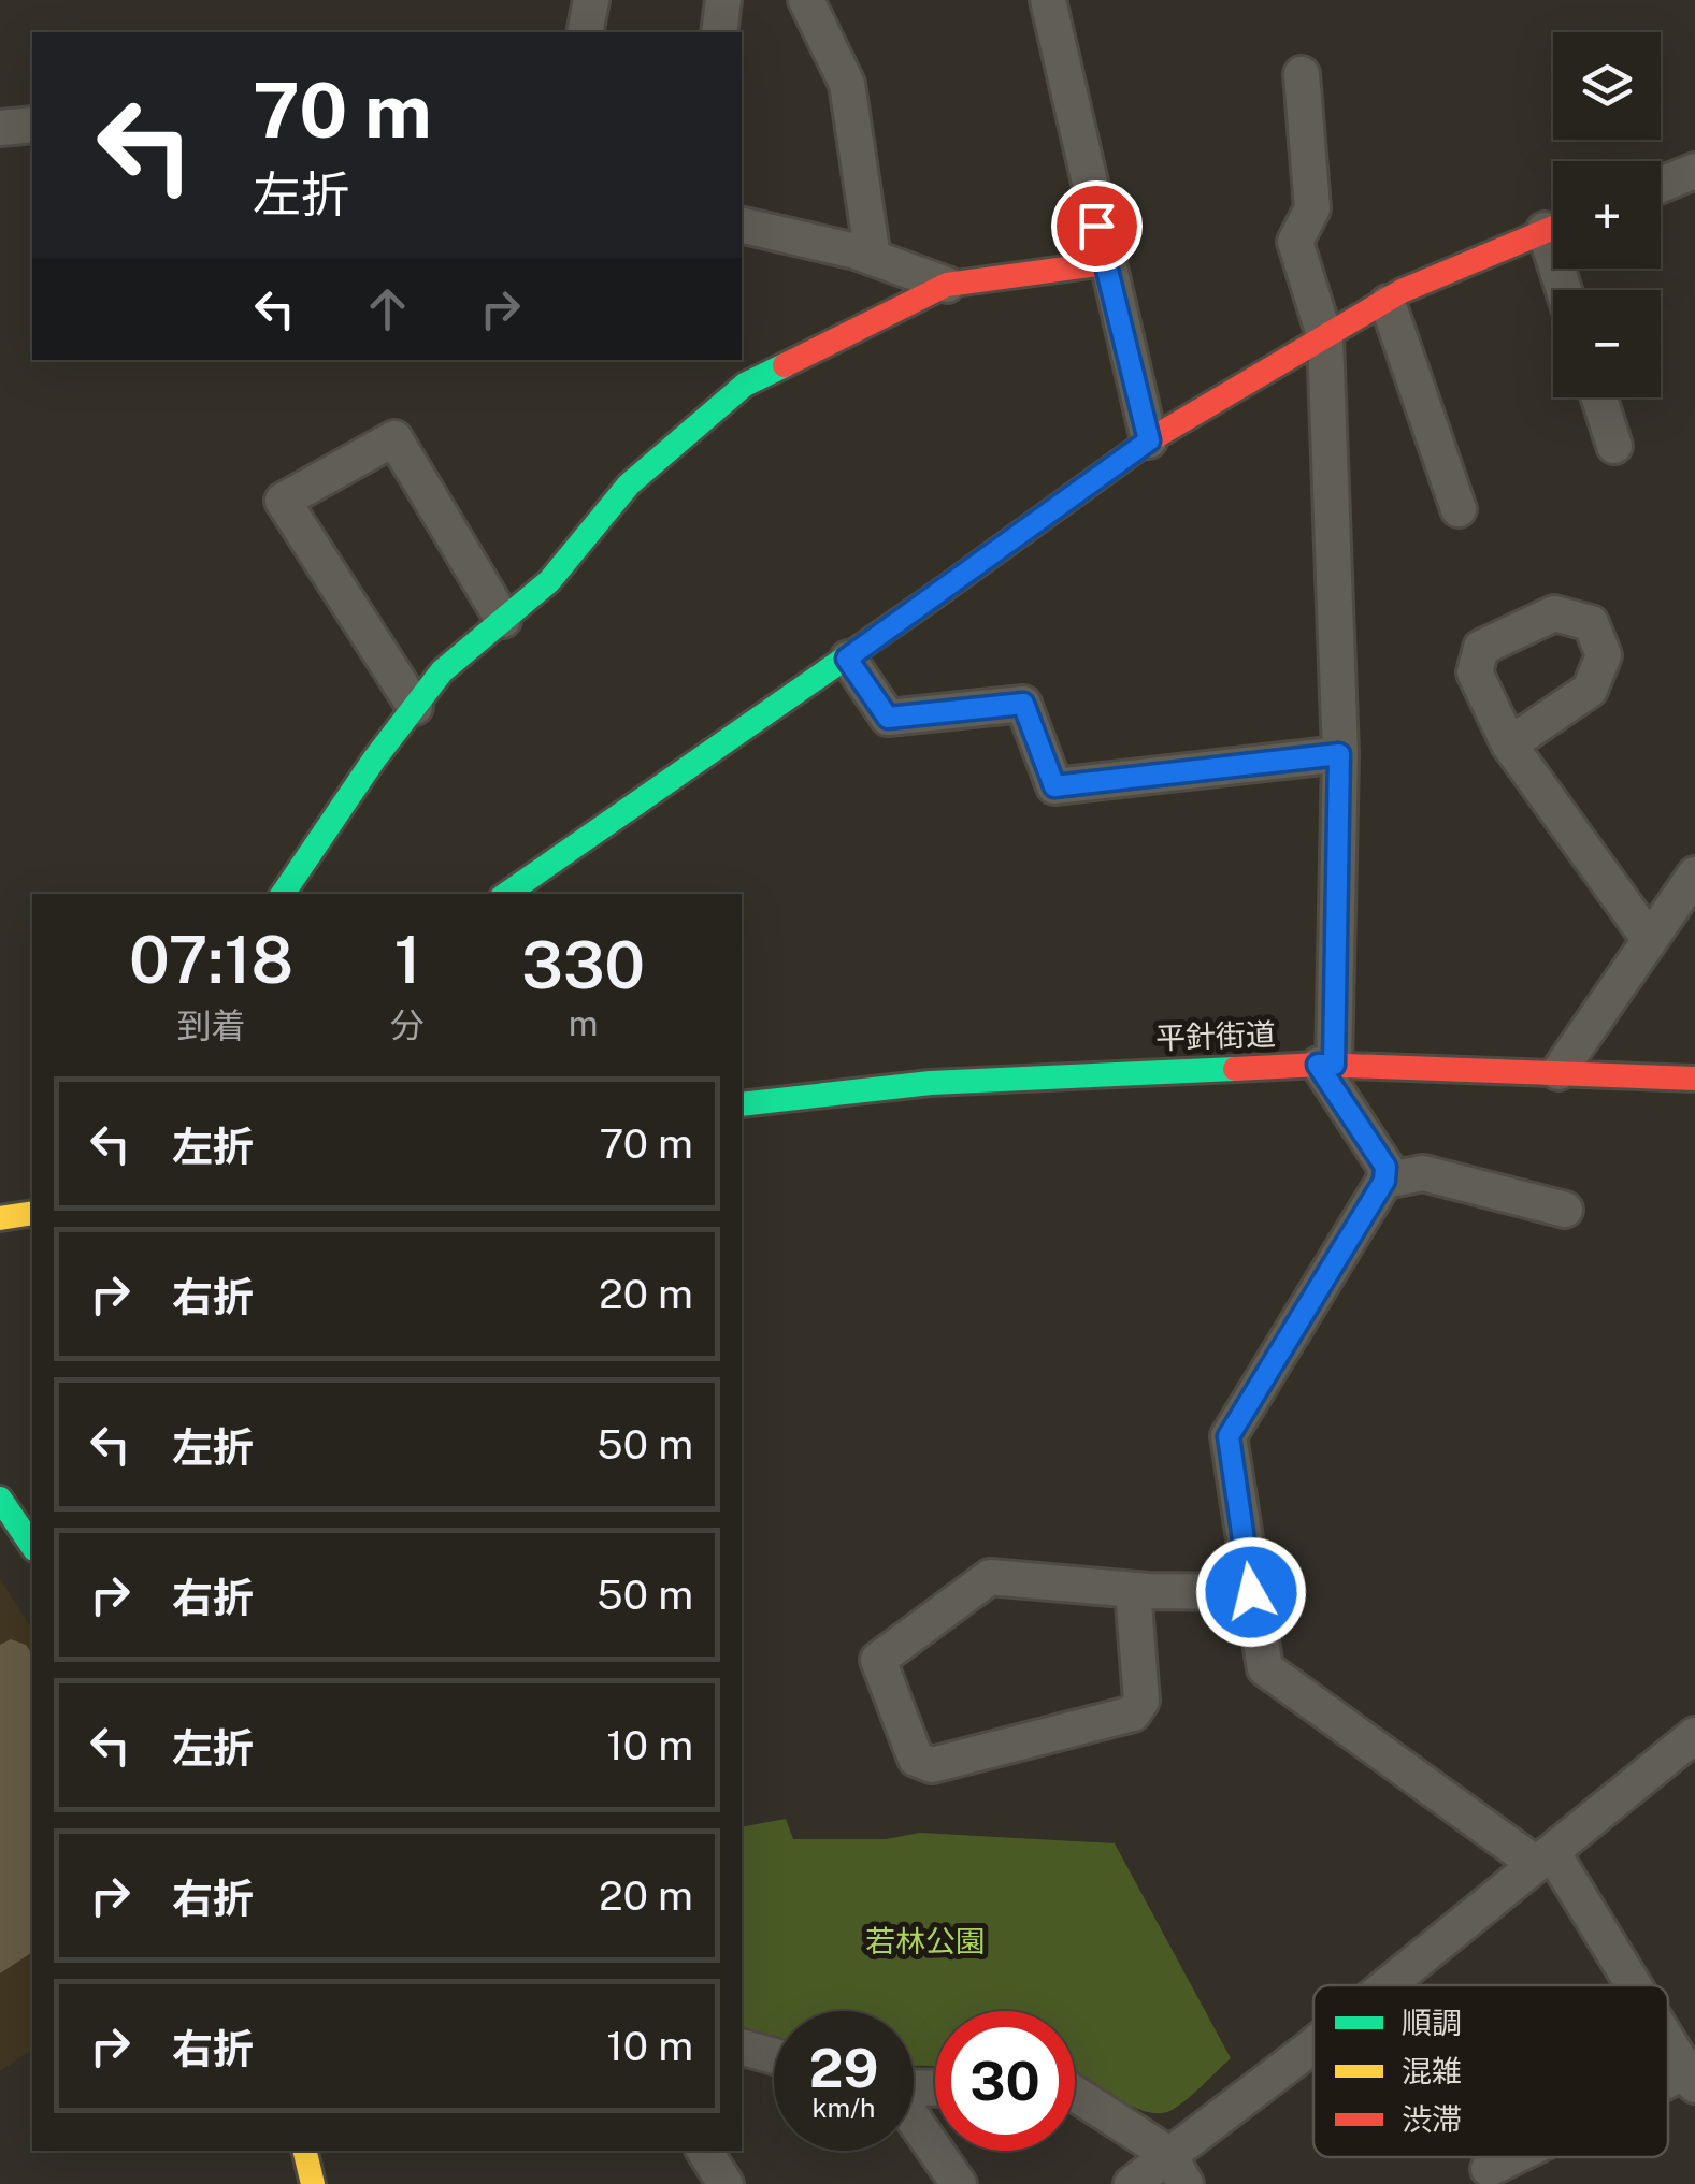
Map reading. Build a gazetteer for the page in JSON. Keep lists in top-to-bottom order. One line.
{"streets":{"street":["平針街道"]},"parks":["若林公園"],"legend":["順調","混雑","渋滞"],"page":{"map_buttons":["+","−"],"turn":["70 m","左折"],"eta":["07:18","到着","1","分","330","m"],"list":[{"name":"左折","value":"70 m"},{"name":"右折","value":"20 m"},{"name":"左折","value":"50 m"},{"name":"右折","value":"50 m"},{"name":"左折","value":"10 m"},{"name":"右折","value":"20 m"},{"name":"右折","value":"10 m"}],"speed":"29 km/h","limit":"30"}}
